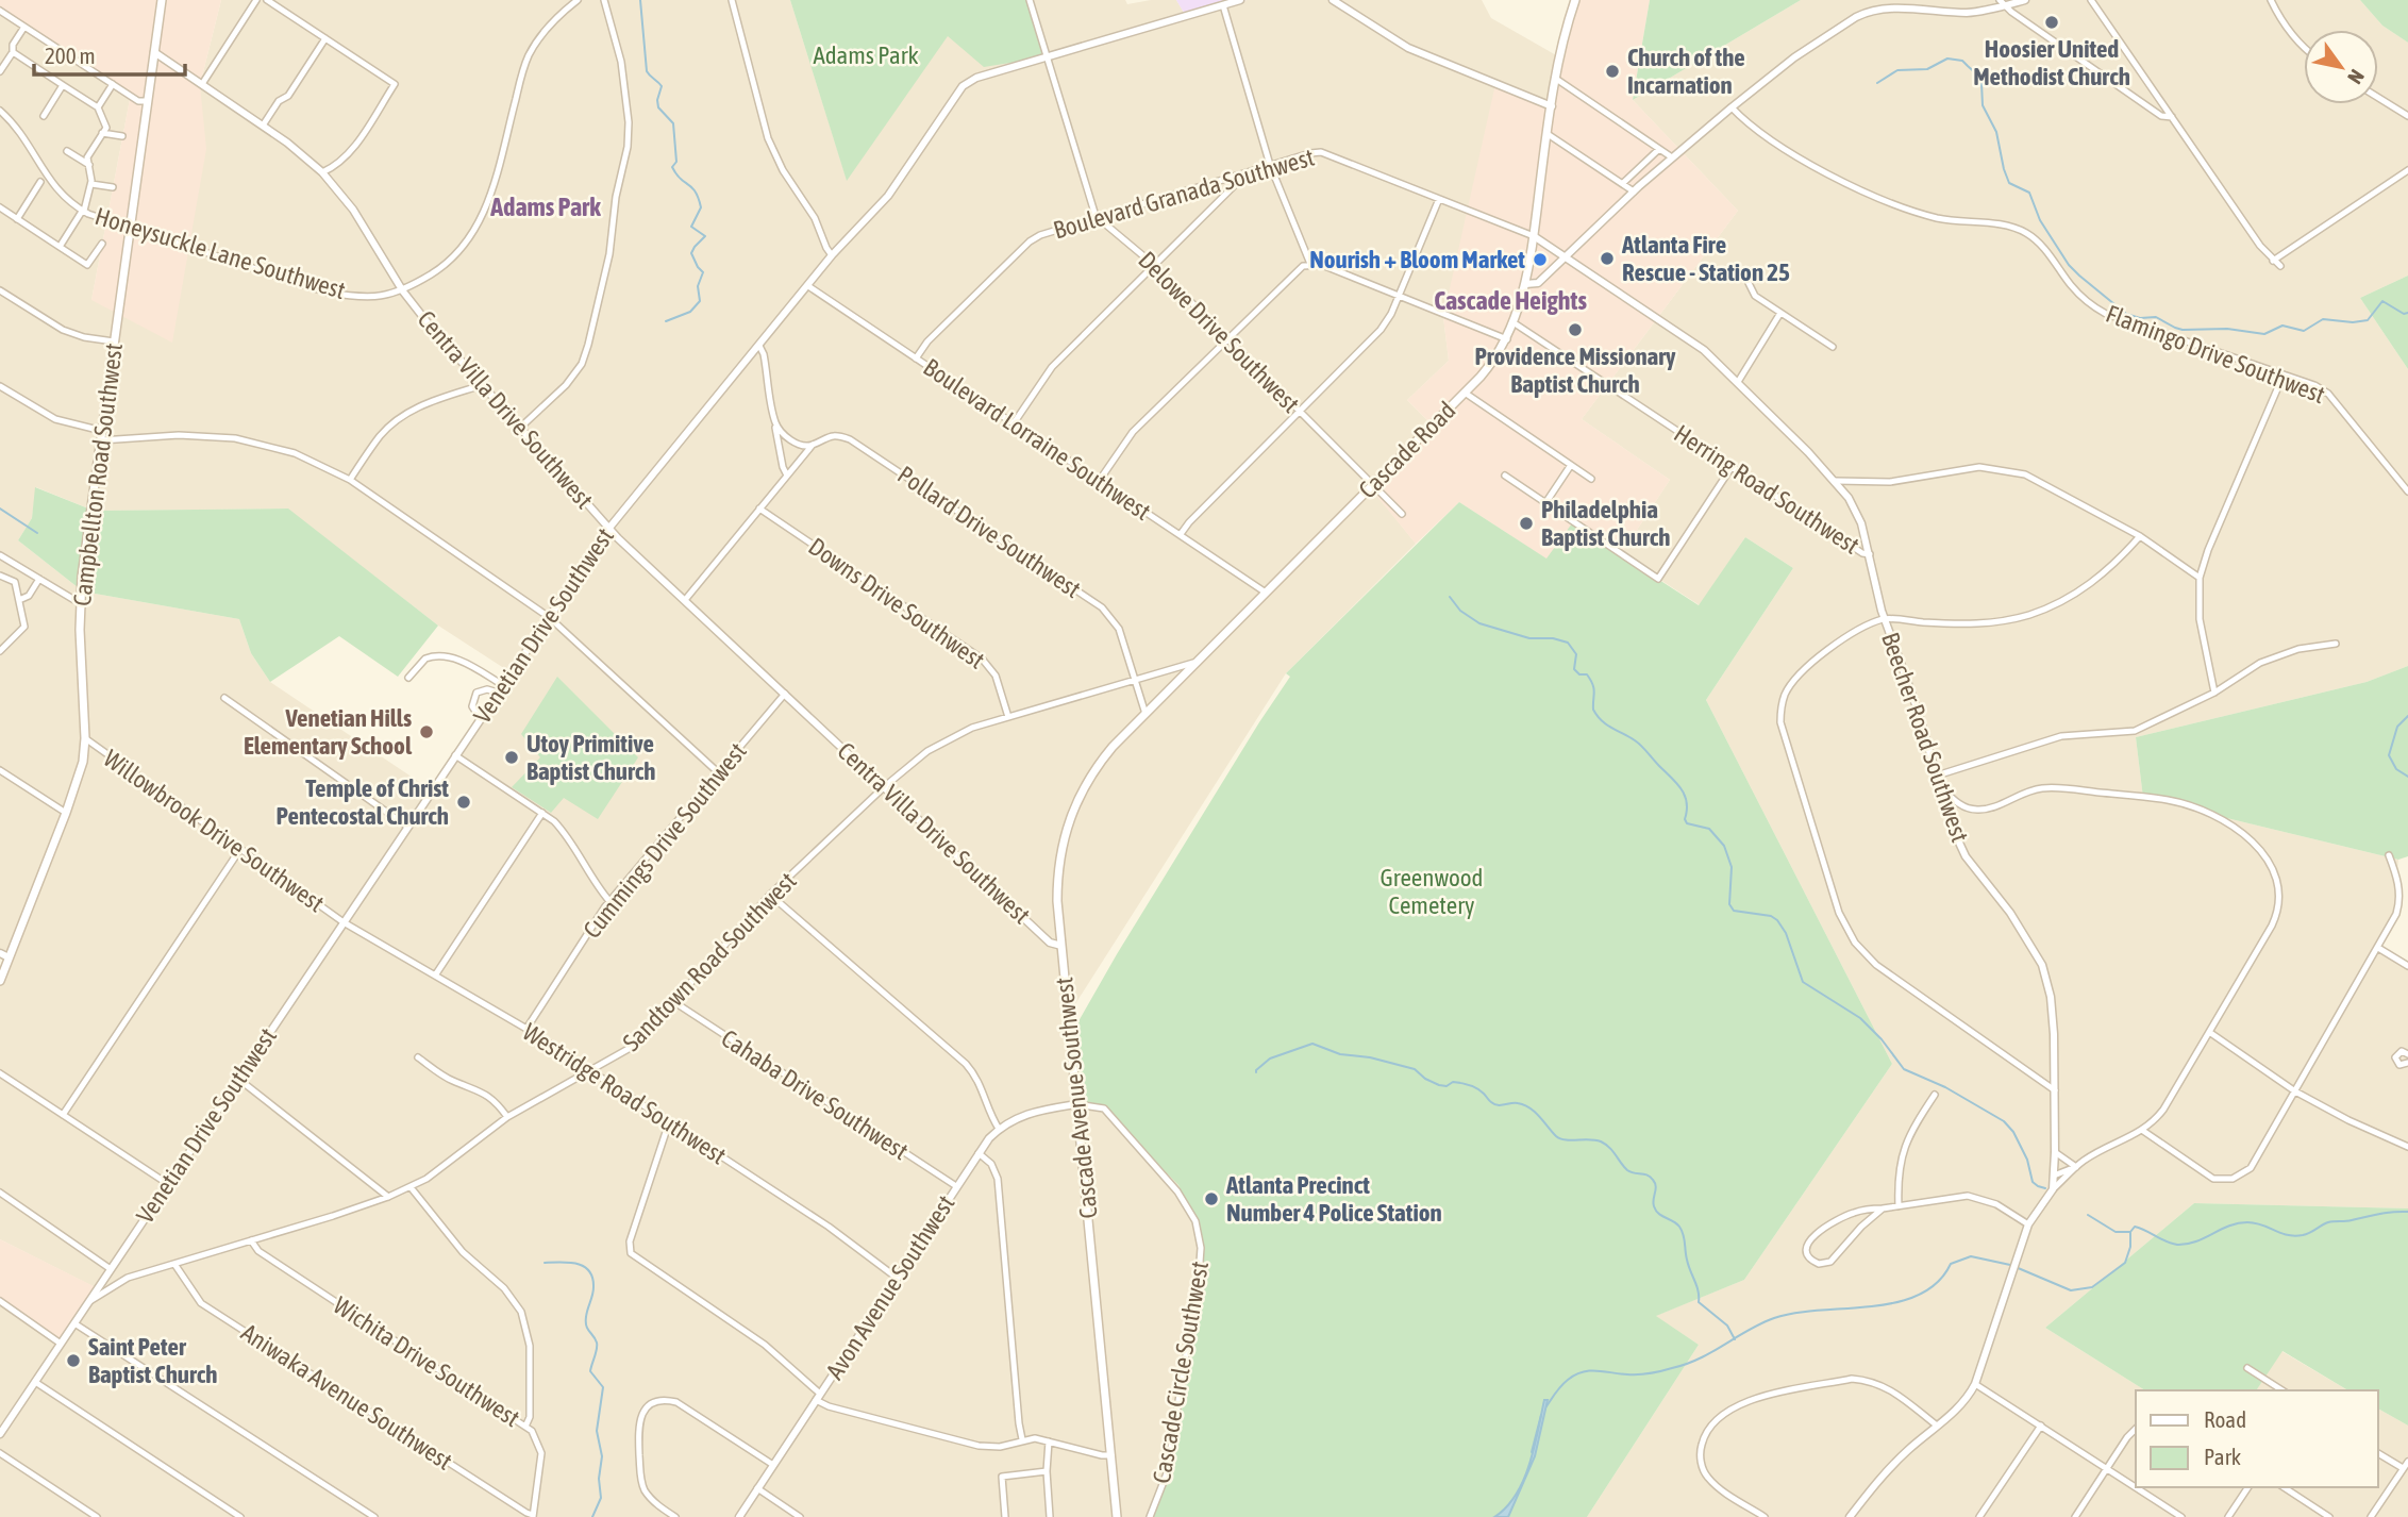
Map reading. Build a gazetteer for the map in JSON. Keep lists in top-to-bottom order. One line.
{"streets":{"main road":["Cascade Road","Campbellton Road Southwest","Cascade Avenue Southwest"],"street":["Boulevard Granada Southwest","Honeysuckle Lane Southwest","Delowe Drive Southwest","Flamingo Drive Southwest","Centra Villa Drive Southwest","Boulevard Lorraine Southwest","Herring Road Southwest","Pollard Drive Southwest","Downs Drive Southwest","Venetian Drive Southwest","Beecher Road Southwest","Willowbrook Drive Southwest","Cummings Drive Southwest","Sandtown Road Southwest","Westridge Road Southwest","Cahaba Drive Southwest","Avon Avenue Southwest","Wichita Drive Southwest","Cascade Circle Southwest","Aniwaka Avenue Southwest"]},"crossings":[["Boulevard Granada Southwest","Delowe Drive Southwest"],["Boulevard Granada Southwest","Boulevard Lorraine Southwest"],["Boulevard Granada Southwest","Cascade Road"],["Boulevard Granada Southwest","Beecher Road Southwest"],["Honeysuckle Lane Southwest","Centra Villa Drive Southwest"],["Honeysuckle Lane Southwest","Campbellton Road Southwest"],["Delowe Drive Southwest","Cascade Road"],["Centra Villa Drive Southwest","Campbellton Road Southwest"],["Centra Villa Drive Southwest","Venetian Drive Southwest"],["Centra Villa Drive Southwest","Cummings Drive Southwest"],["Centra Villa Drive Southwest","Sandtown Road Southwest"],["Centra Villa Drive Southwest","Cascade Avenue Southwest"],["Boulevard Lorraine Southwest","Cascade Road"],["Boulevard Lorraine Southwest","Venetian Drive Southwest"],["Cascade Road","Herring Road Southwest"],["Cascade Road","Pollard Drive Southwest"],["Cascade Road","Beecher Road Southwest"],["Cascade Road","Sandtown Road Southwest"],["Cascade Road","Cascade Avenue Southwest"],["Campbellton Road Southwest","Willowbrook Drive Southwest"],["Herring Road Southwest","Beecher Road Southwest"],["Pollard Drive Southwest","Sandtown Road Southwest"],["Pollard Drive Southwest","Cascade Avenue Southwest"],["Downs Drive Southwest","Sandtown Road Southwest"],["Venetian Drive Southwest","Willowbrook Drive Southwest"],["Venetian Drive Southwest","Sandtown Road Southwest"],["Venetian Drive Southwest","Westridge Road Southwest"],["Willowbrook Drive Southwest","Westridge Road Southwest"],["Cummings Drive Southwest","Westridge Road Southwest"],["Sandtown Road Southwest","Westridge Road Southwest"],["Sandtown Road Southwest","Cahaba Drive Southwest"],["Sandtown Road Southwest","Wichita Drive Southwest"],["Sandtown Road Southwest","Aniwaka Avenue Southwest"],["Westridge Road Southwest","Avon Avenue Southwest"],["Cahaba Drive Southwest","Avon Avenue Southwest"],["Cascade Avenue Southwest","Avon Avenue Southwest"],["Cascade Avenue Southwest","Cascade Circle Southwest"],["Avon Avenue Southwest","Cascade Circle Southwest"],["Wichita Drive Southwest","Aniwaka Avenue Southwest"]],"districts":["Adams Park","Cascade Heights"],"parks":["Adams Park","Greenwood Cemetery"],"places":["Hoosier United Methodist Church","Church of the Incarnation","Atlanta Fire Rescue - Station 25","Nourish + Bloom Market","Providence Missionary Baptist Church","Philadelphia Baptist Church","Venetian Hills Elementary School","Utoy Primitive Baptist Church","Temple of Christ Pentecostal Church","Atlanta Precinct Number 4 Police Station","Saint Peter Baptist Church"],"legend":["Road","Park"],"scale_bar":"200 m","north":"bottom right"}
